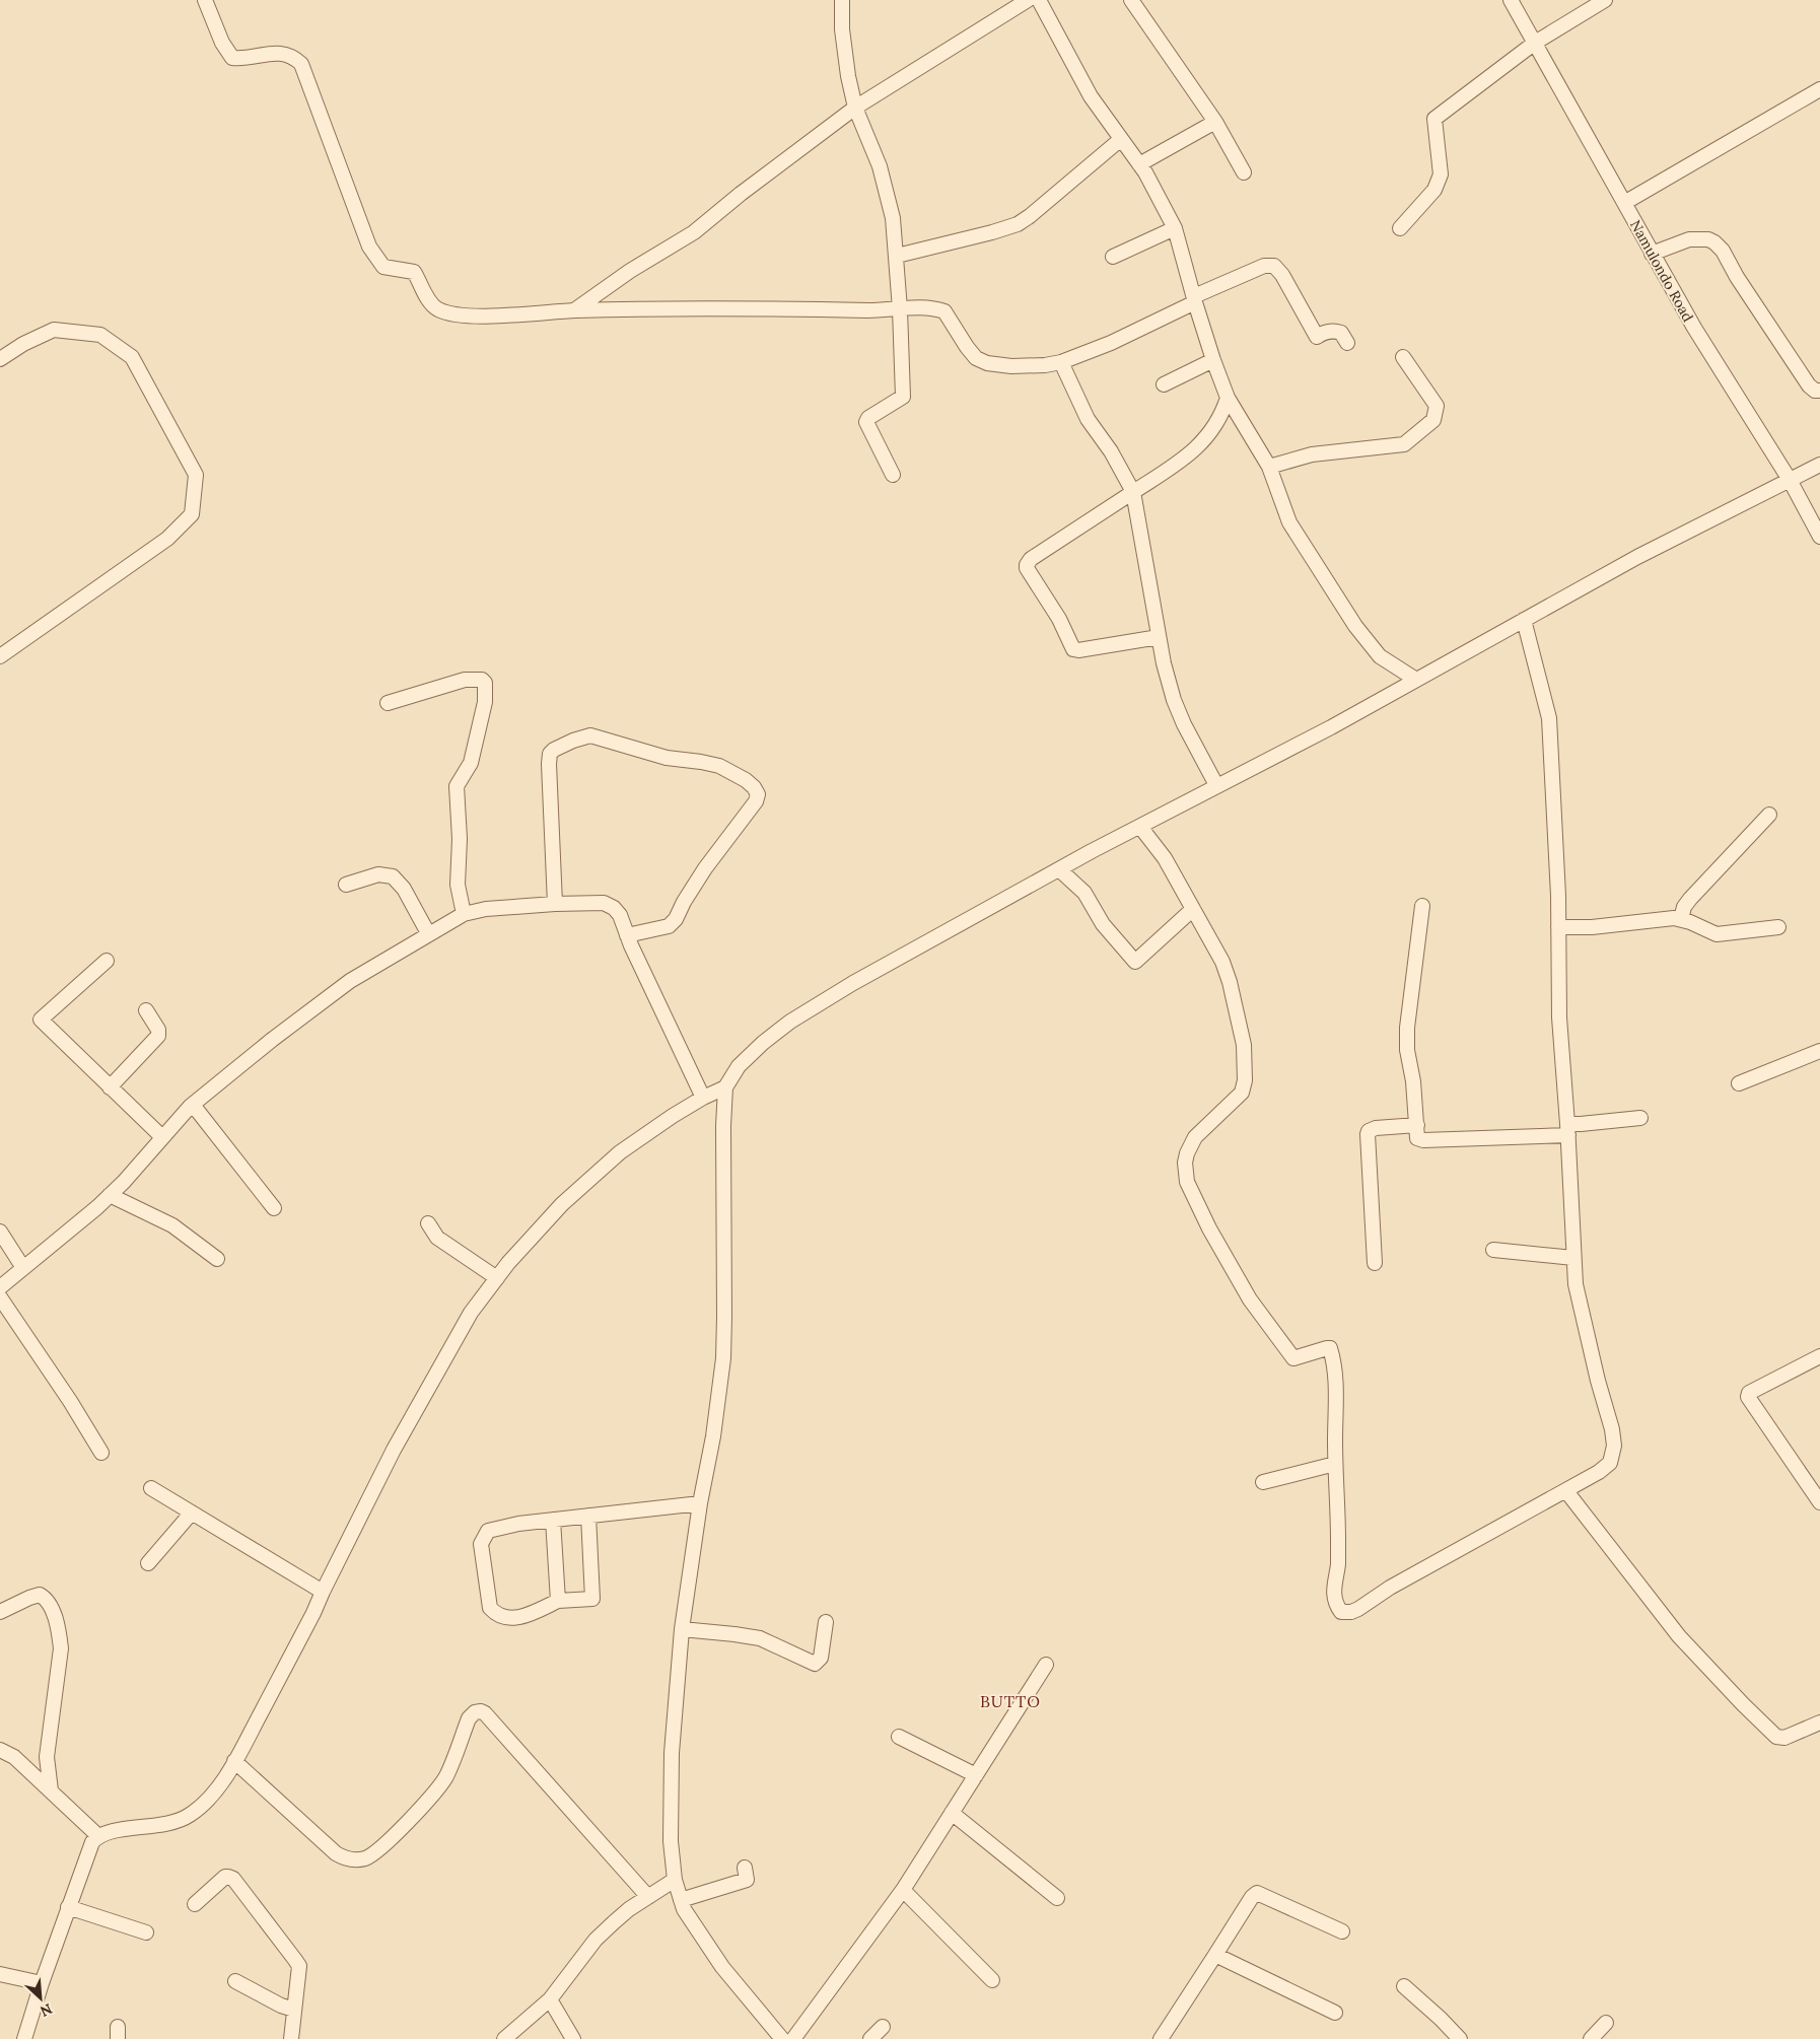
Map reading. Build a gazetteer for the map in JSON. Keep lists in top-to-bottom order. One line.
{"streets":{"street":["Namulondo Road"]},"districts":["BUTTO"],"north":"bottom right"}
